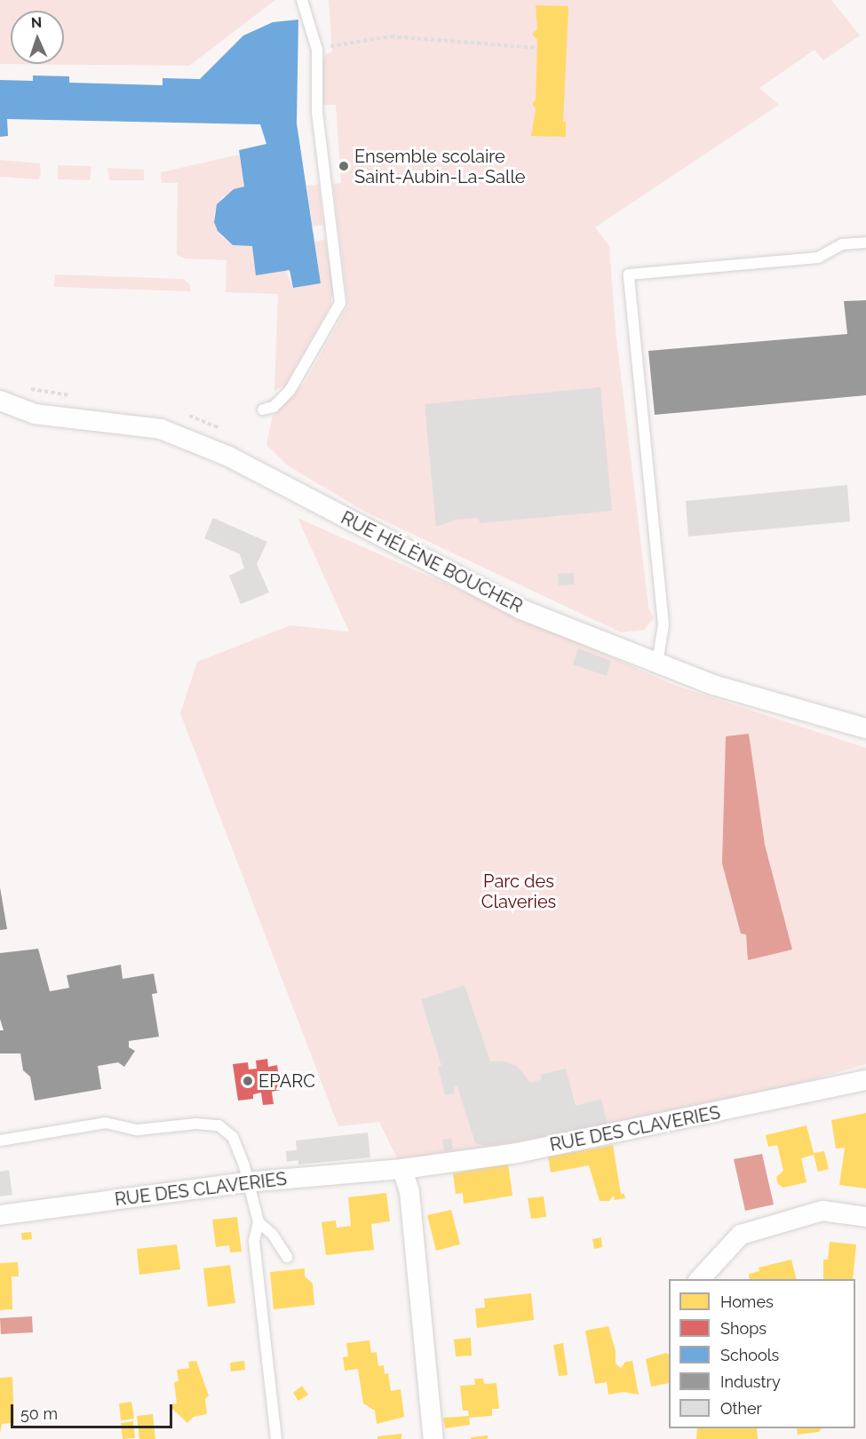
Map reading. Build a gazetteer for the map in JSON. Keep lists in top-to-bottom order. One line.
{"streets":{"street":["RUE HÉLÈNE BOUCHER","RUE DES CLAVERIES"]},"parks":["Parc des Claveries"],"places":["Ensemble scolaire Saint-Aubin-La-Salle","EPARC"],"legend":["Homes","Shops","Schools","Industry","Other"],"scale_bar":"50 m","north":"top"}
